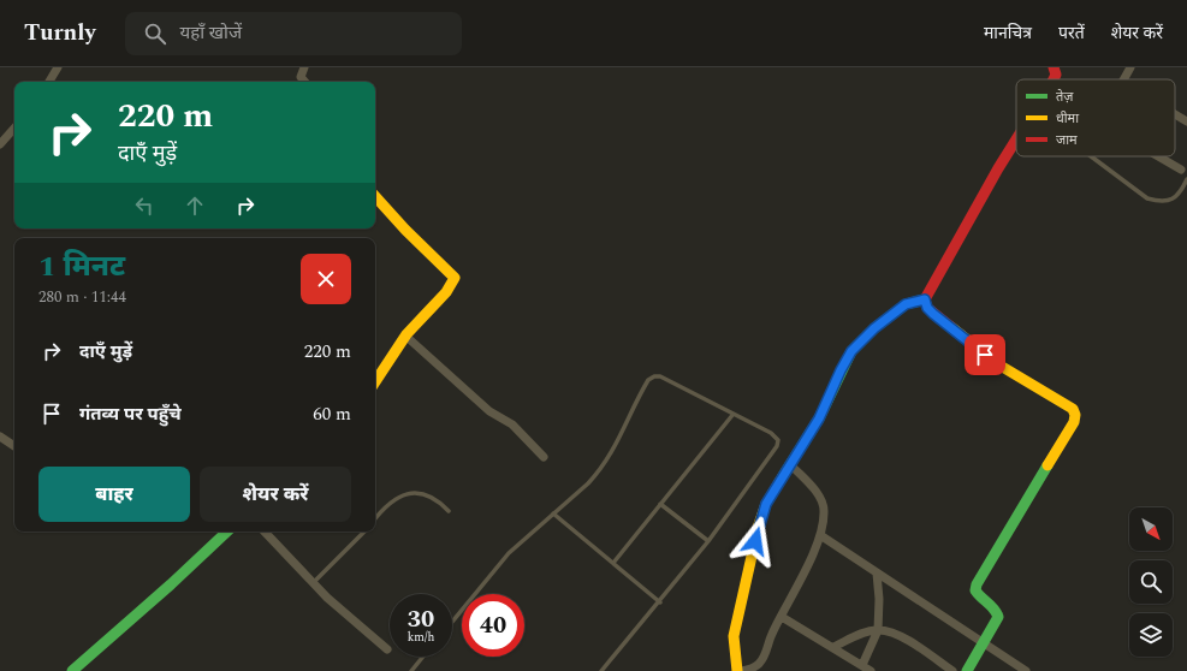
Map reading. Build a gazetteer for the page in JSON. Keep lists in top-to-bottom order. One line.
{"legend":["तेज़","धीमा","जाम"],"north":"bottom right","page":{"header":"Turnly","search":"यहाँ खोजें","nav":["मानचित्र","परतें","शेयर करें"],"turn":["220 m","दाएँ मुड़ें"],"heading":["1 मिनट","280 m · 11:44"],"list":[{"name":"दाएँ मुड़ें","value":"220 m"},{"name":"गंतव्य पर पहुँचे","value":"60 m"}],"buttons":["बाहर","शेयर करें"],"speed":"30 km/h","limit":"40"}}
